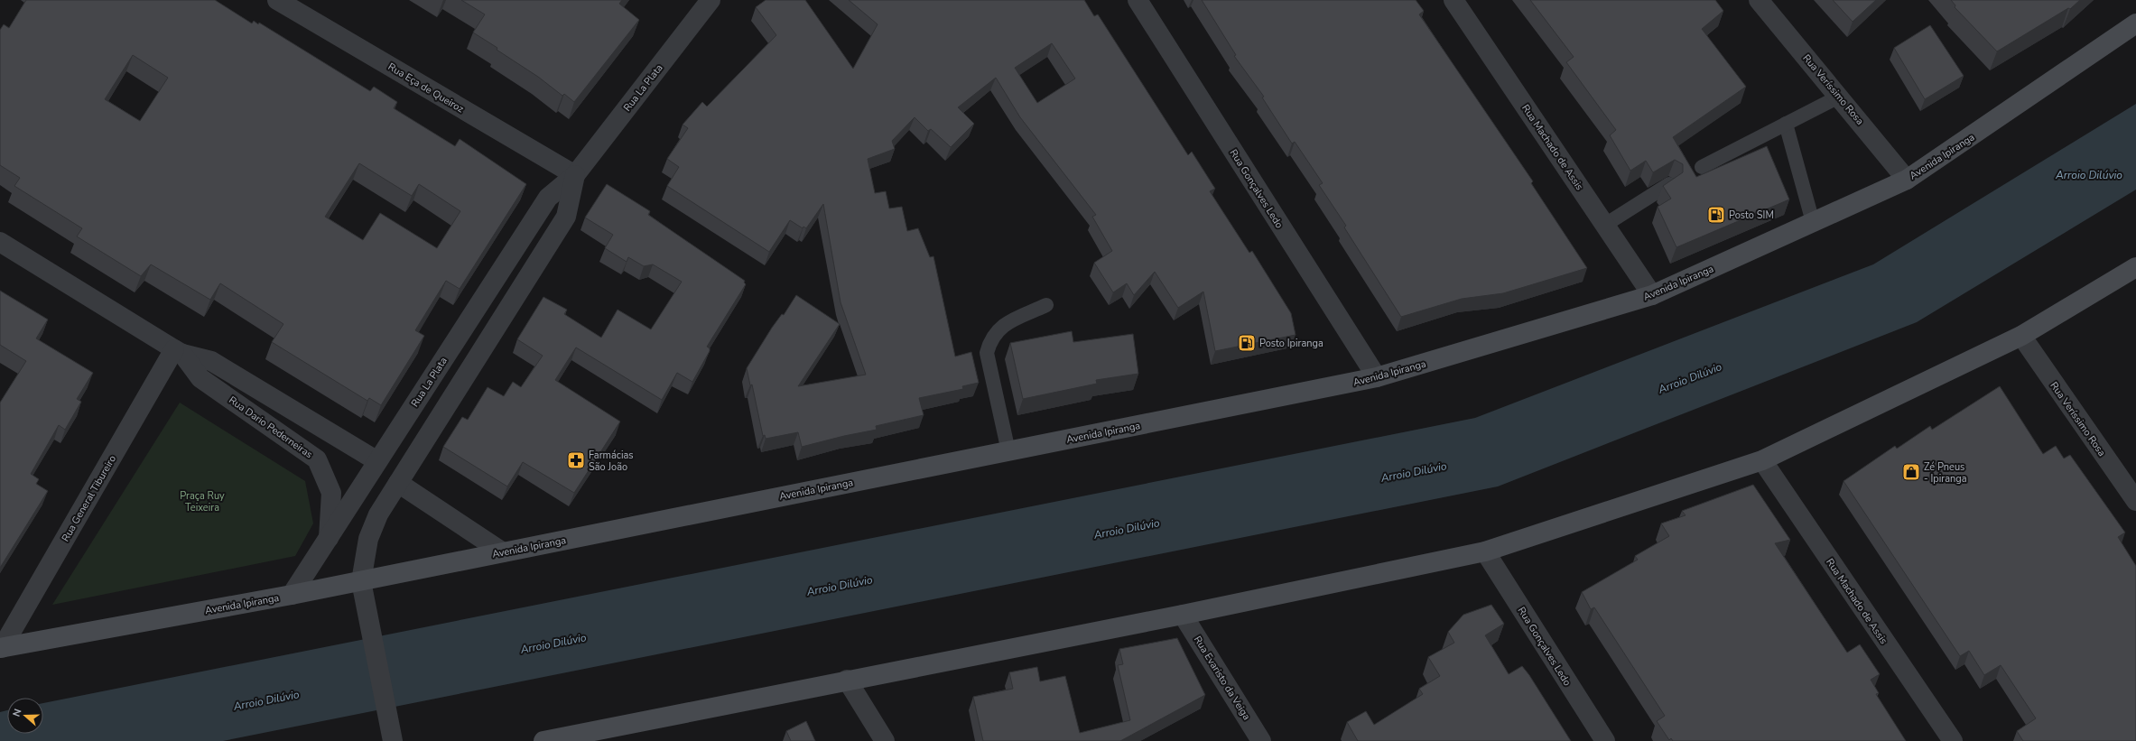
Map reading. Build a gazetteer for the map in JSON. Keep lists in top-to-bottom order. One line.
{"streets":{"main road":["Avenida Ipiranga"],"street":["Rua Eça de Queiroz","Rua La Plata","Rua Veríssimo Rosa","Rua Machado de Assis","Rua Gonçalves Ledo","Rua Dario Pederneiras","Rua General Tibureiro","Rua Evaristo da Veiga"]},"crossings":[["Rua Eça de Queiroz","Rua La Plata"],["Rua La Plata","Avenida Ipiranga"],["Rua La Plata","Rua Dario Pederneiras"],["Rua Veríssimo Rosa","Avenida Ipiranga"],["Rua Machado de Assis","Avenida Ipiranga"],["Avenida Ipiranga","Rua Gonçalves Ledo"],["Avenida Ipiranga","Rua General Tibureiro"],["Rua Dario Pederneiras","Rua General Tibureiro"]],"water":["Arroio Dilúvio"],"parks":["Praça Ruy Teixeira"],"places":{"fuel station":["Posto SIM","Posto Ipiranga"],"pharmacy":["Farmácias São João"],"shop":["Zé Pneus - Ipiranga"]},"north":"left"}
